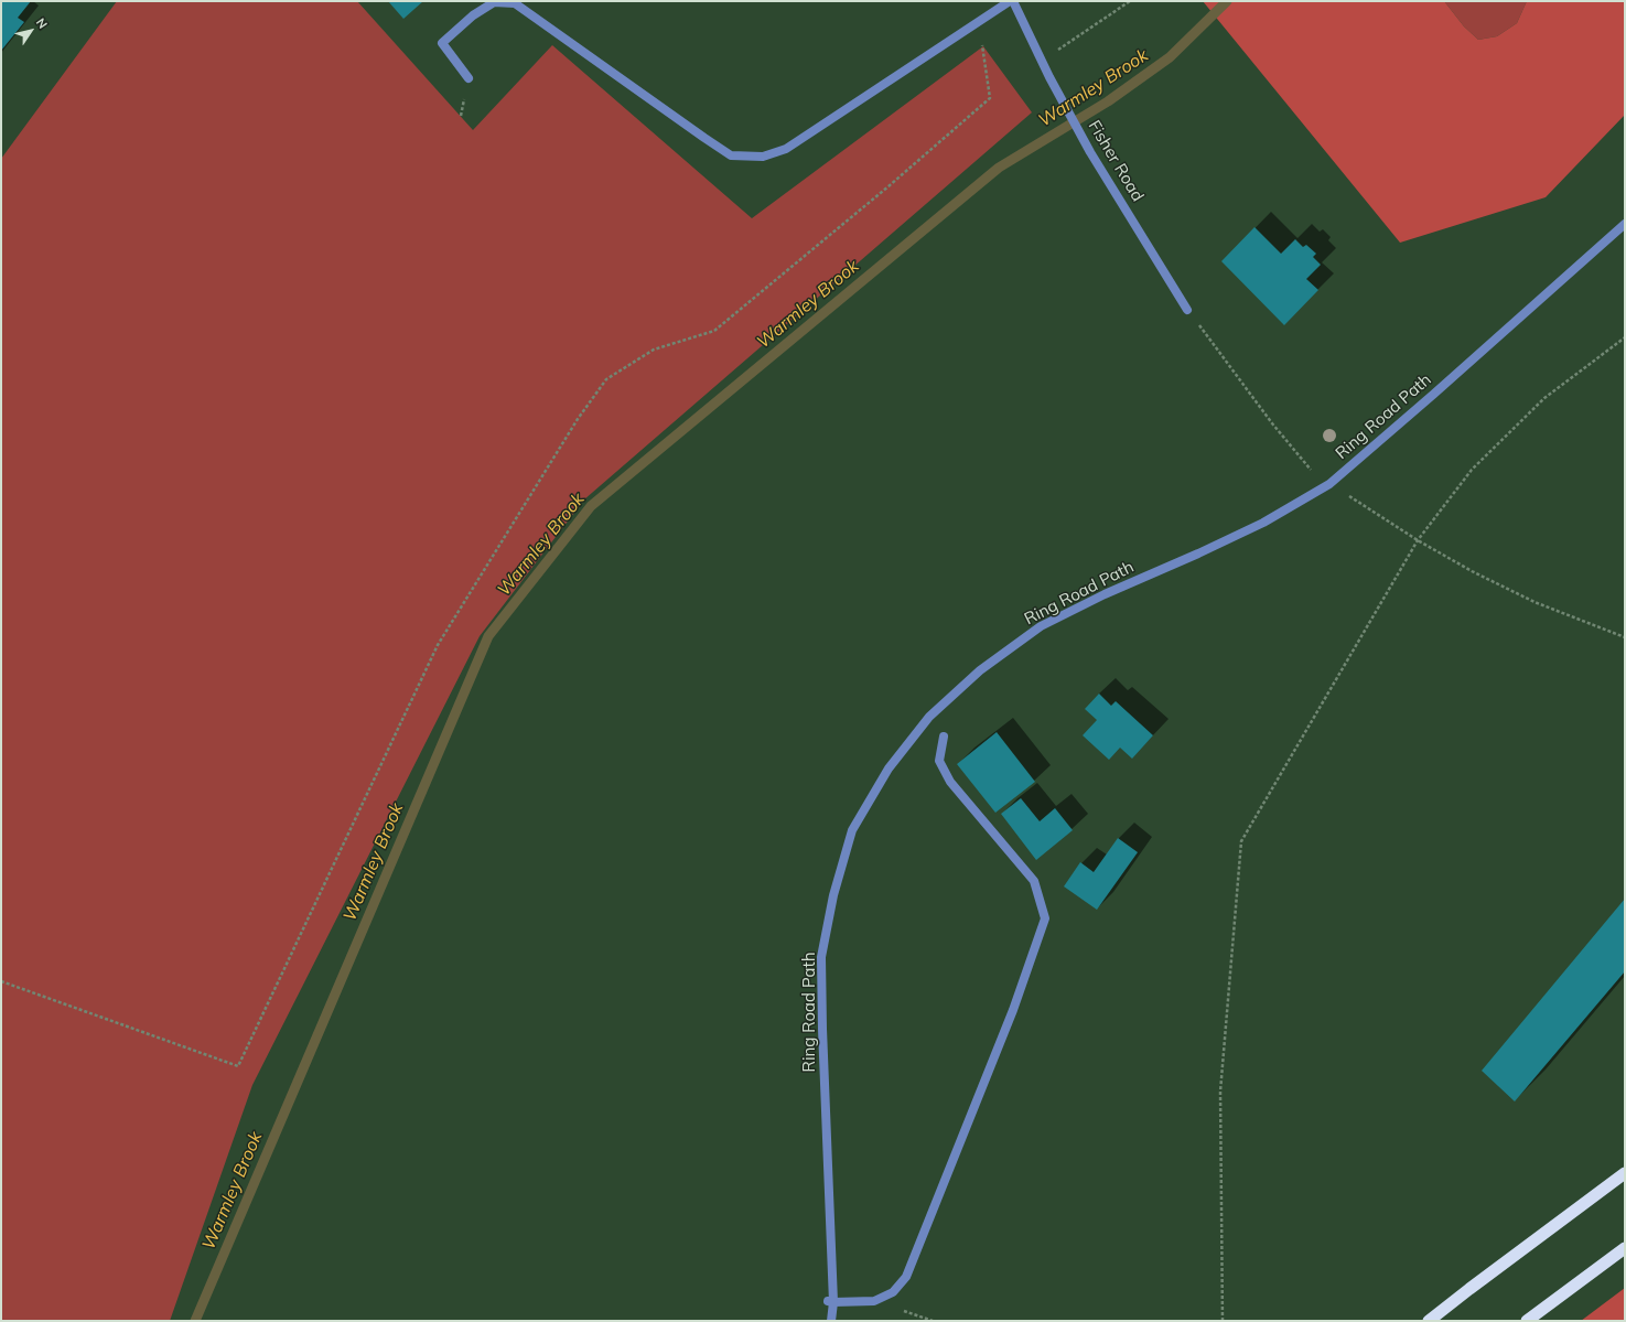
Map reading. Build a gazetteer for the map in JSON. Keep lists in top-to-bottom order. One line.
{"streets":{"street":["Fisher Road","Ring Road Path"]},"water":["Warmley Brook"],"north":"top right"}
